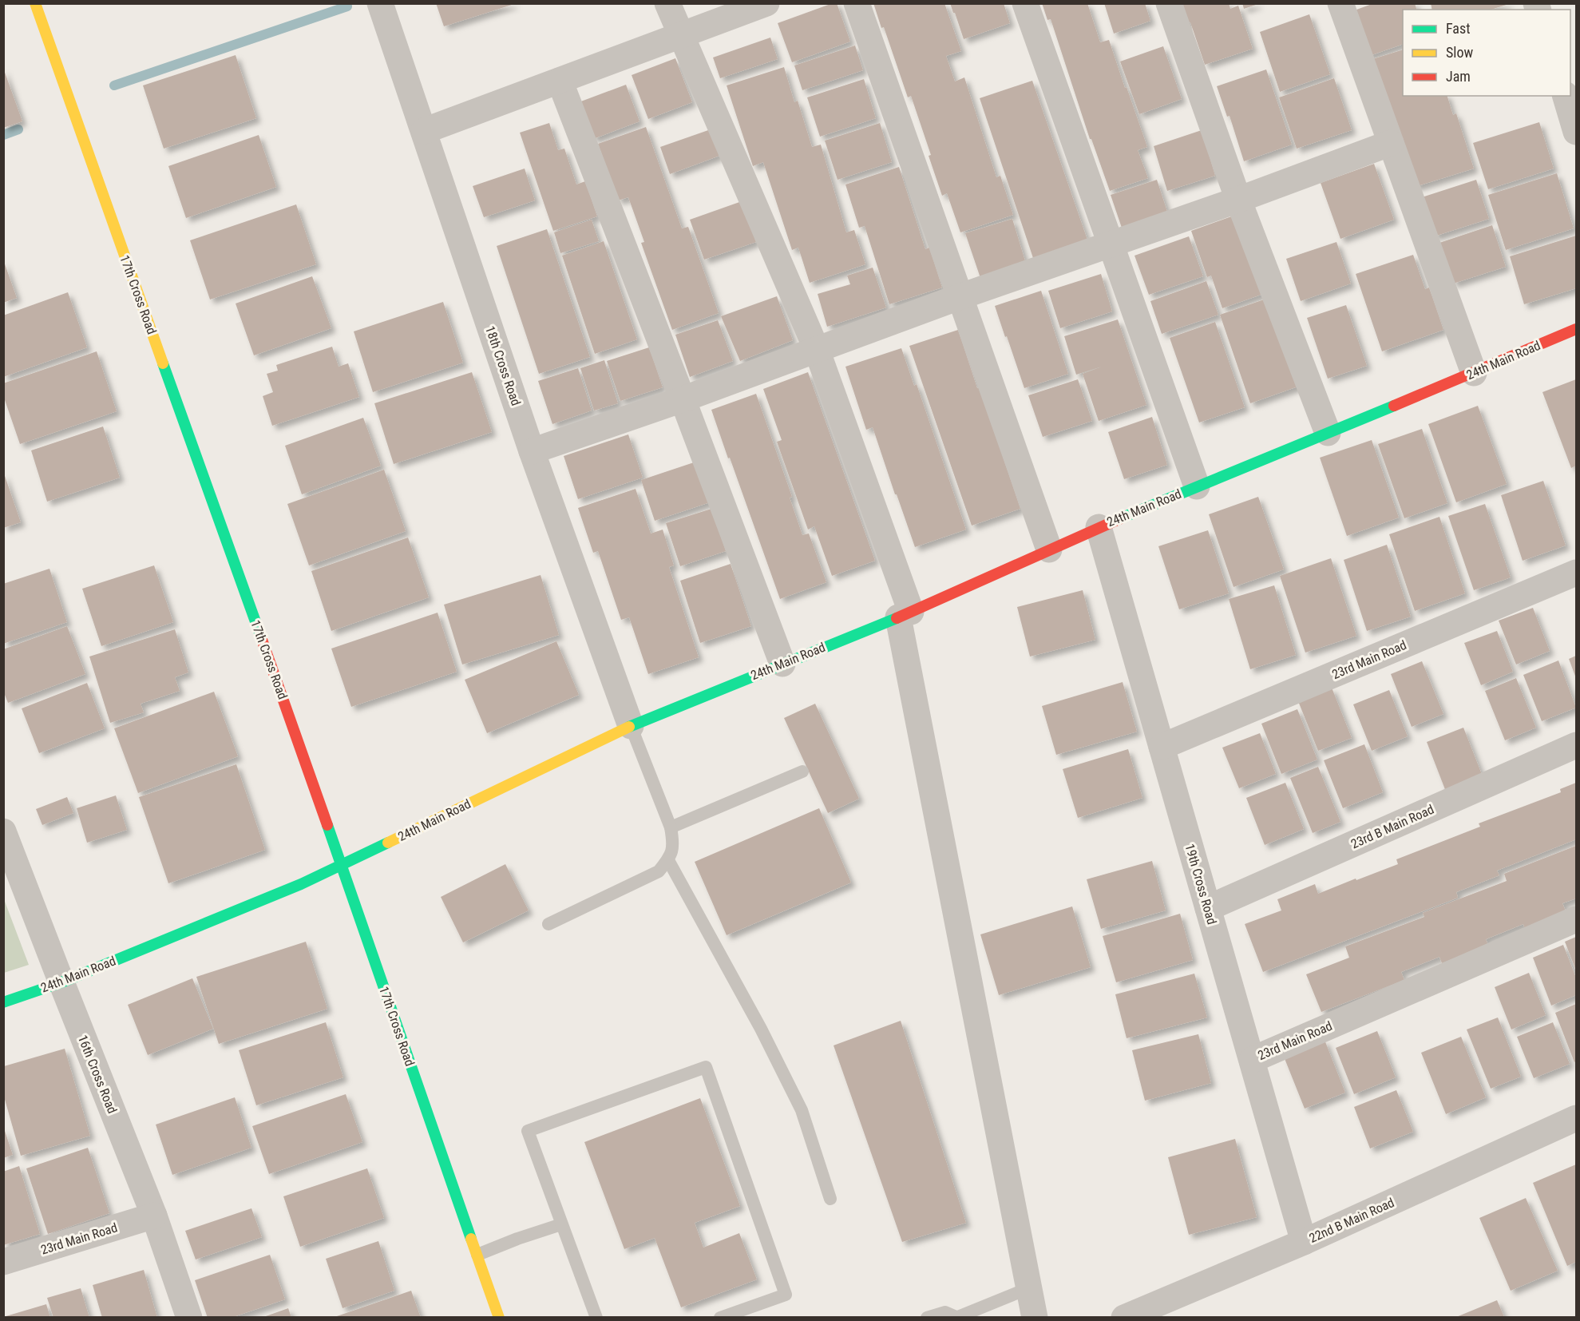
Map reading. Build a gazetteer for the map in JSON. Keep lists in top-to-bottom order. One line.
{"streets":{"street":["17th Cross Road","24th Main Road","18th Cross Road","23rd Main Road","23rd B Main Road","19th Cross Road","16th Cross Road","22nd B Main Road"]},"crossings":[["17th Cross Road","24th Main Road"],["24th Main Road","18th Cross Road"],["24th Main Road","19th Cross Road"],["24th Main Road","16th Cross Road"],["23rd Main Road","19th Cross Road"],["23rd Main Road","16th Cross Road"],["23rd B Main Road","19th Cross Road"],["19th Cross Road","22nd B Main Road"]],"legend":["Fast","Slow","Jam"]}
